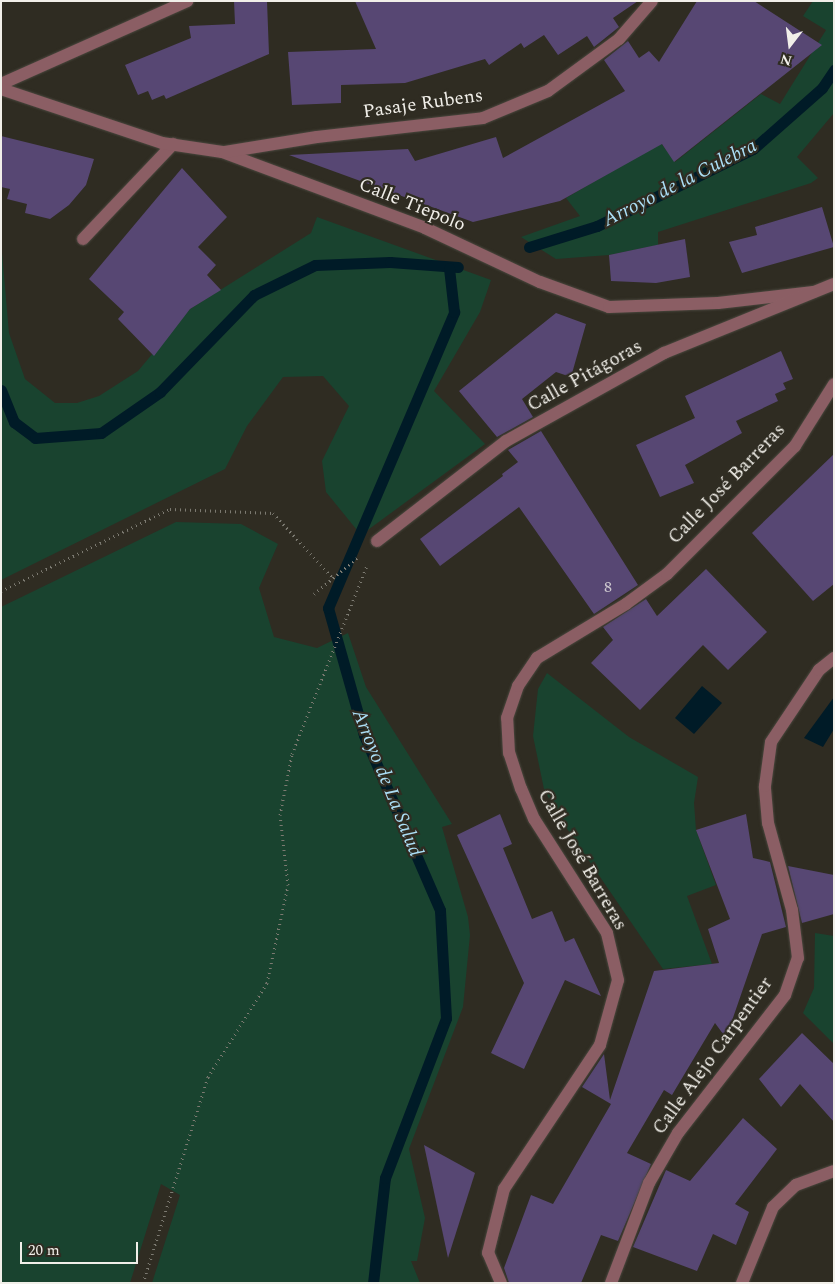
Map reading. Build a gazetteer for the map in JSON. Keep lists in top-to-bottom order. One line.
{"streets":{"street":["Pasaje Rubens","Calle Tiepolo","Calle Pitágoras","Calle José Barreras","Calle Alejo Carpentier"]},"crossings":[["Pasaje Rubens","Calle Tiepolo"],["Calle Tiepolo","Calle Pitágoras"]],"water":["Arroyo de la Culebra","Arroyo de La Salud"],"house_numbers":["8"],"scale_bar":"20 m","north":"bottom"}
